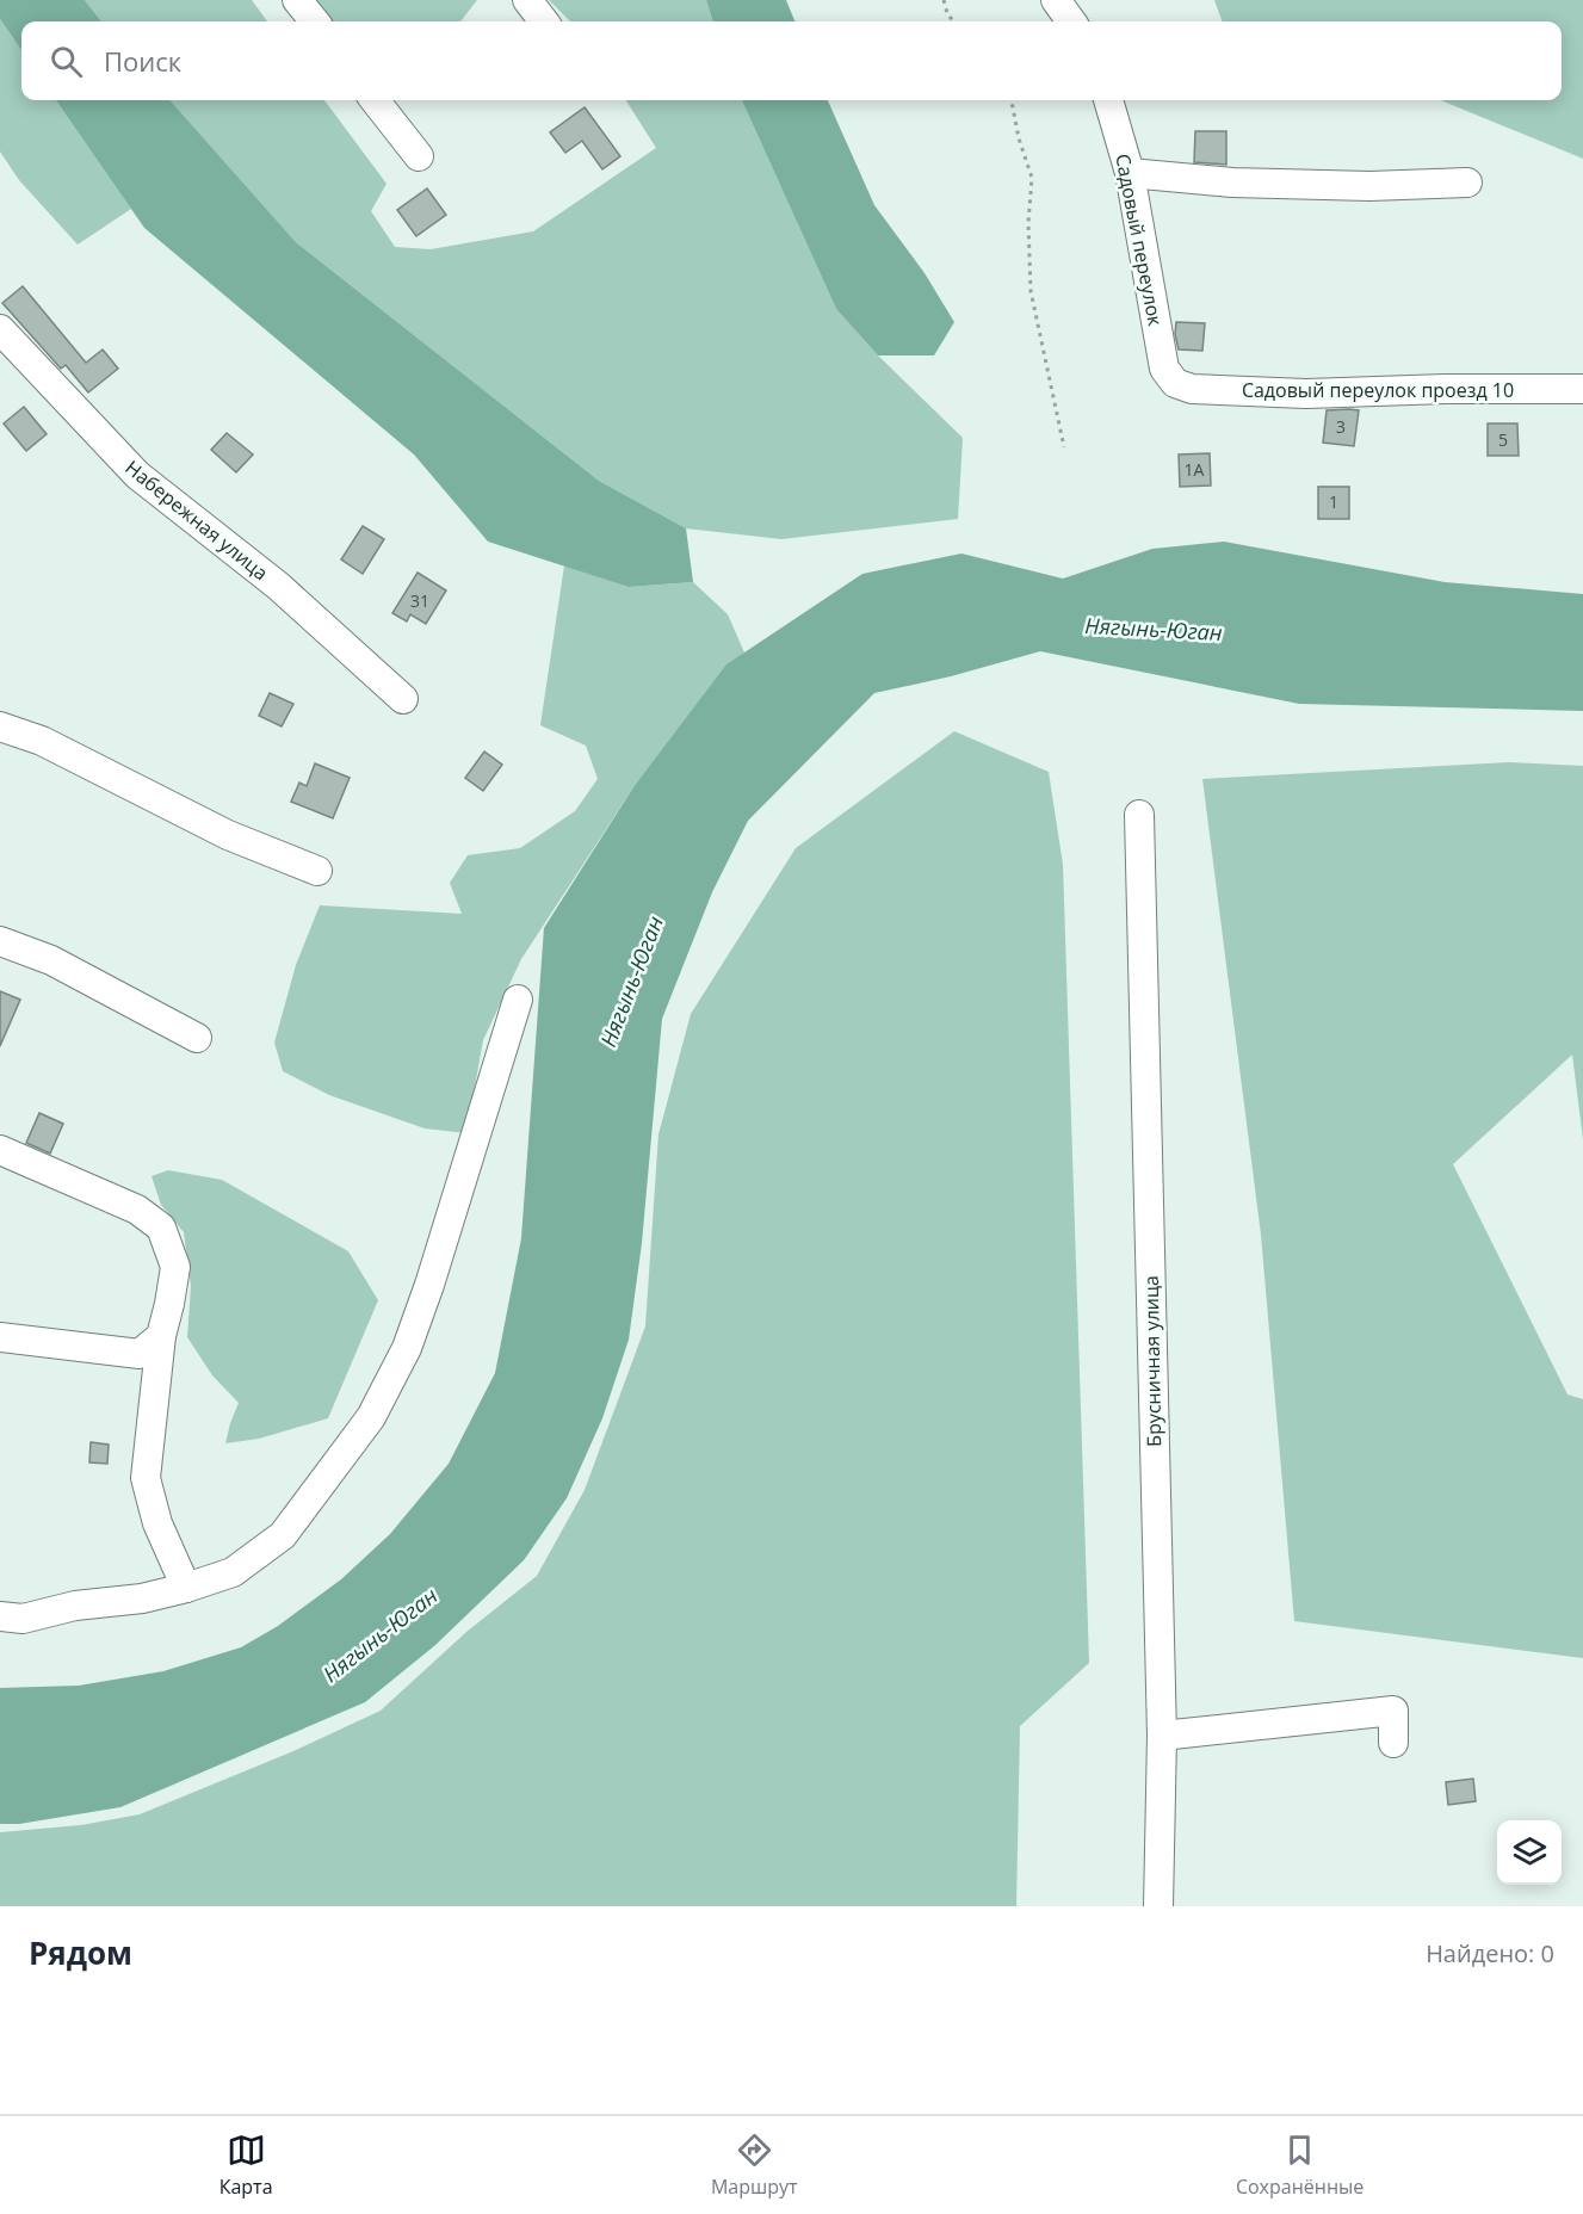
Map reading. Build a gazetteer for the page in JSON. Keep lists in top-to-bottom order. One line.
{"streets":{"street":["Садовый переулок","Садовый переулок проезд 10","Набережная улица","Брусничная улица"]},"crossings":[["Садовый переулок","Садовый переулок проезд 10"]],"water":["Нягынь-Юган"],"house_numbers":["3","5","1А","1","31"],"page":{"search":"Поиск","heading":["Рядом","Найдено: 0"],"nav":["Карта","Маршрут","Сохранённые"]}}
